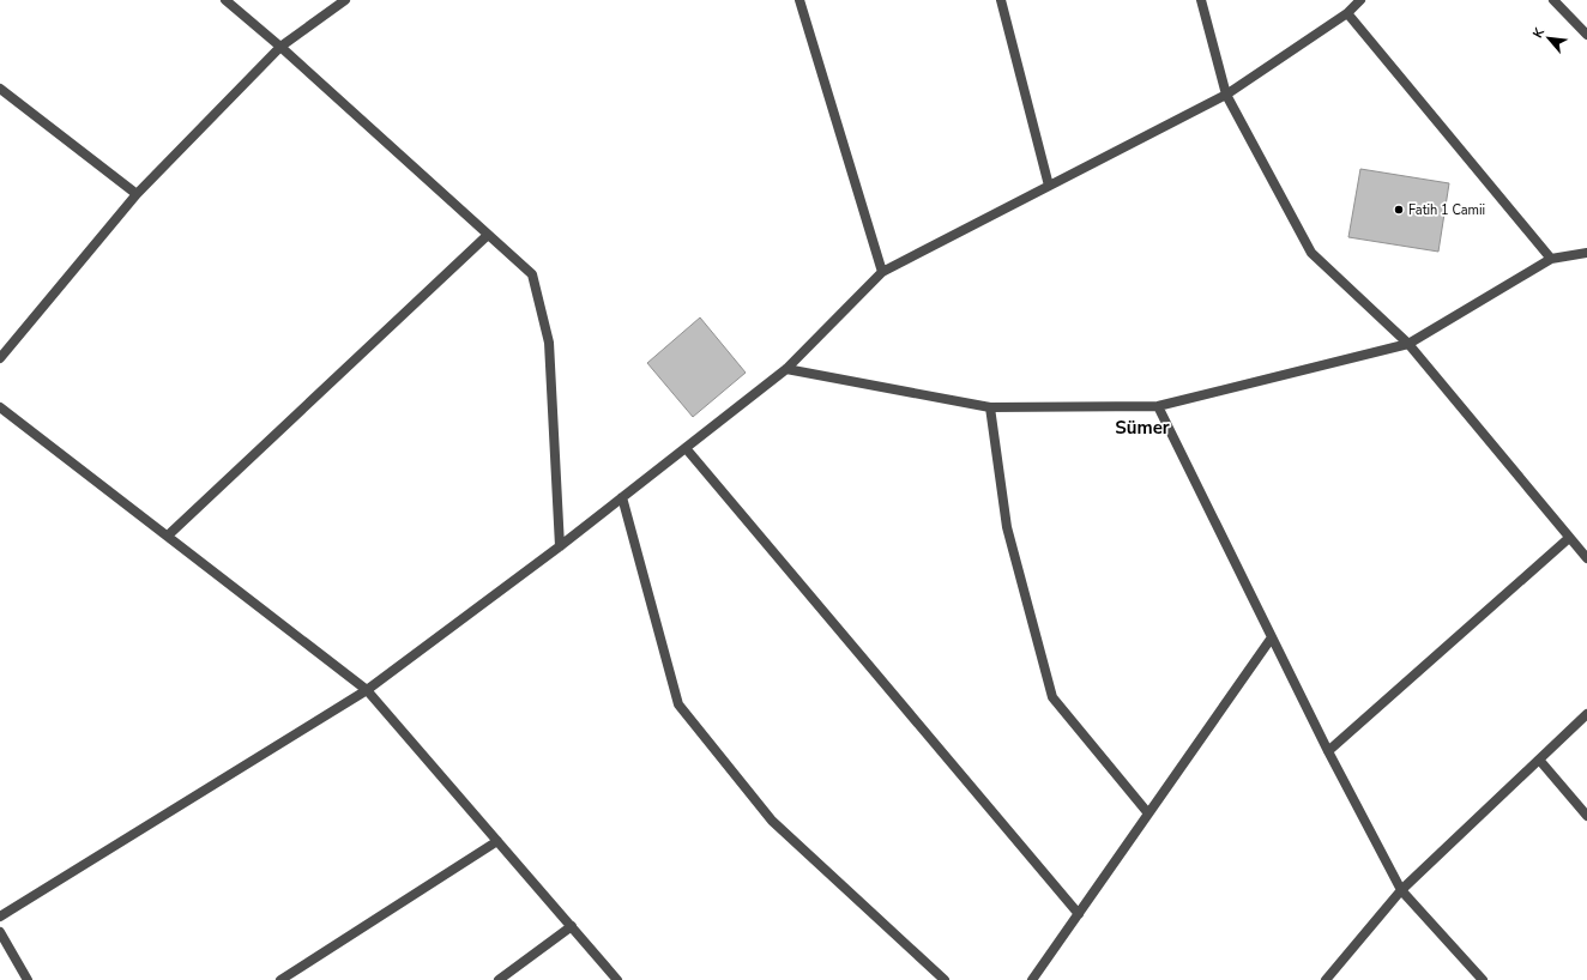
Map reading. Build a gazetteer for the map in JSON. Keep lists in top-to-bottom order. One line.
{"districts":["Sümer"],"places":["Fatih 1 Camii"],"north":"top left"}
